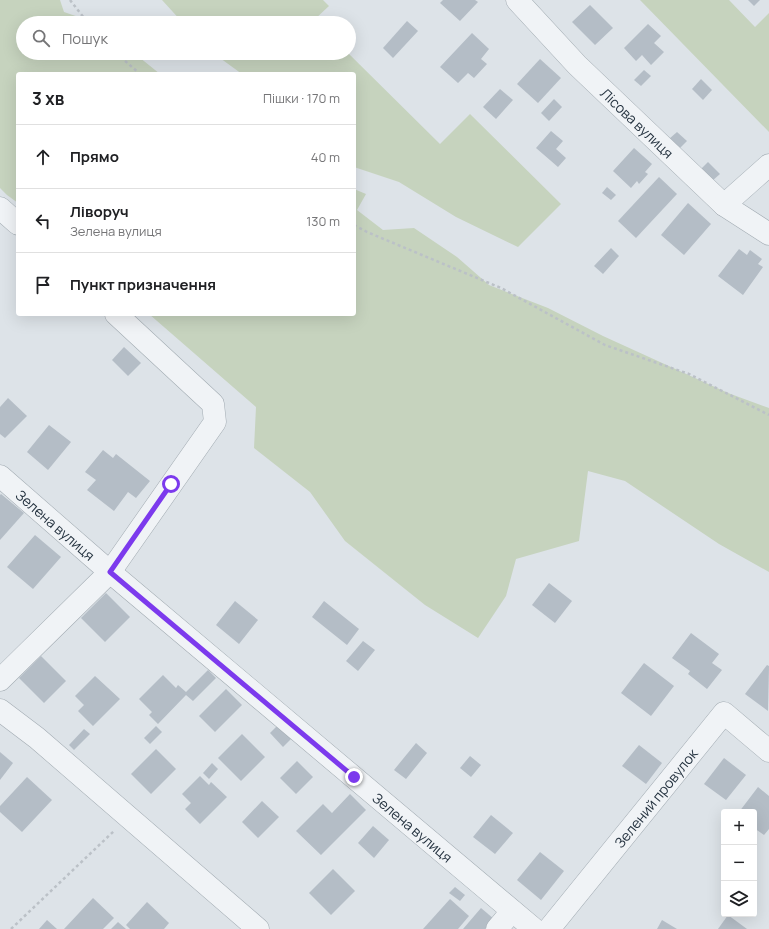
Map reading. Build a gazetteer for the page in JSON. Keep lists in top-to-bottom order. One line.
{"streets":{"street":["Лісова вулиця","Зелена вулиця","Зелений провулок"]},"page":{"search":"Пошук","heading":["3 хв","Пішки · 170 m"],"list":[["Прямо","40 m"],["Ліворуч","Зелена вулиця","130 m"],"Пункт призначення"],"map_buttons":["+","−"]}}
